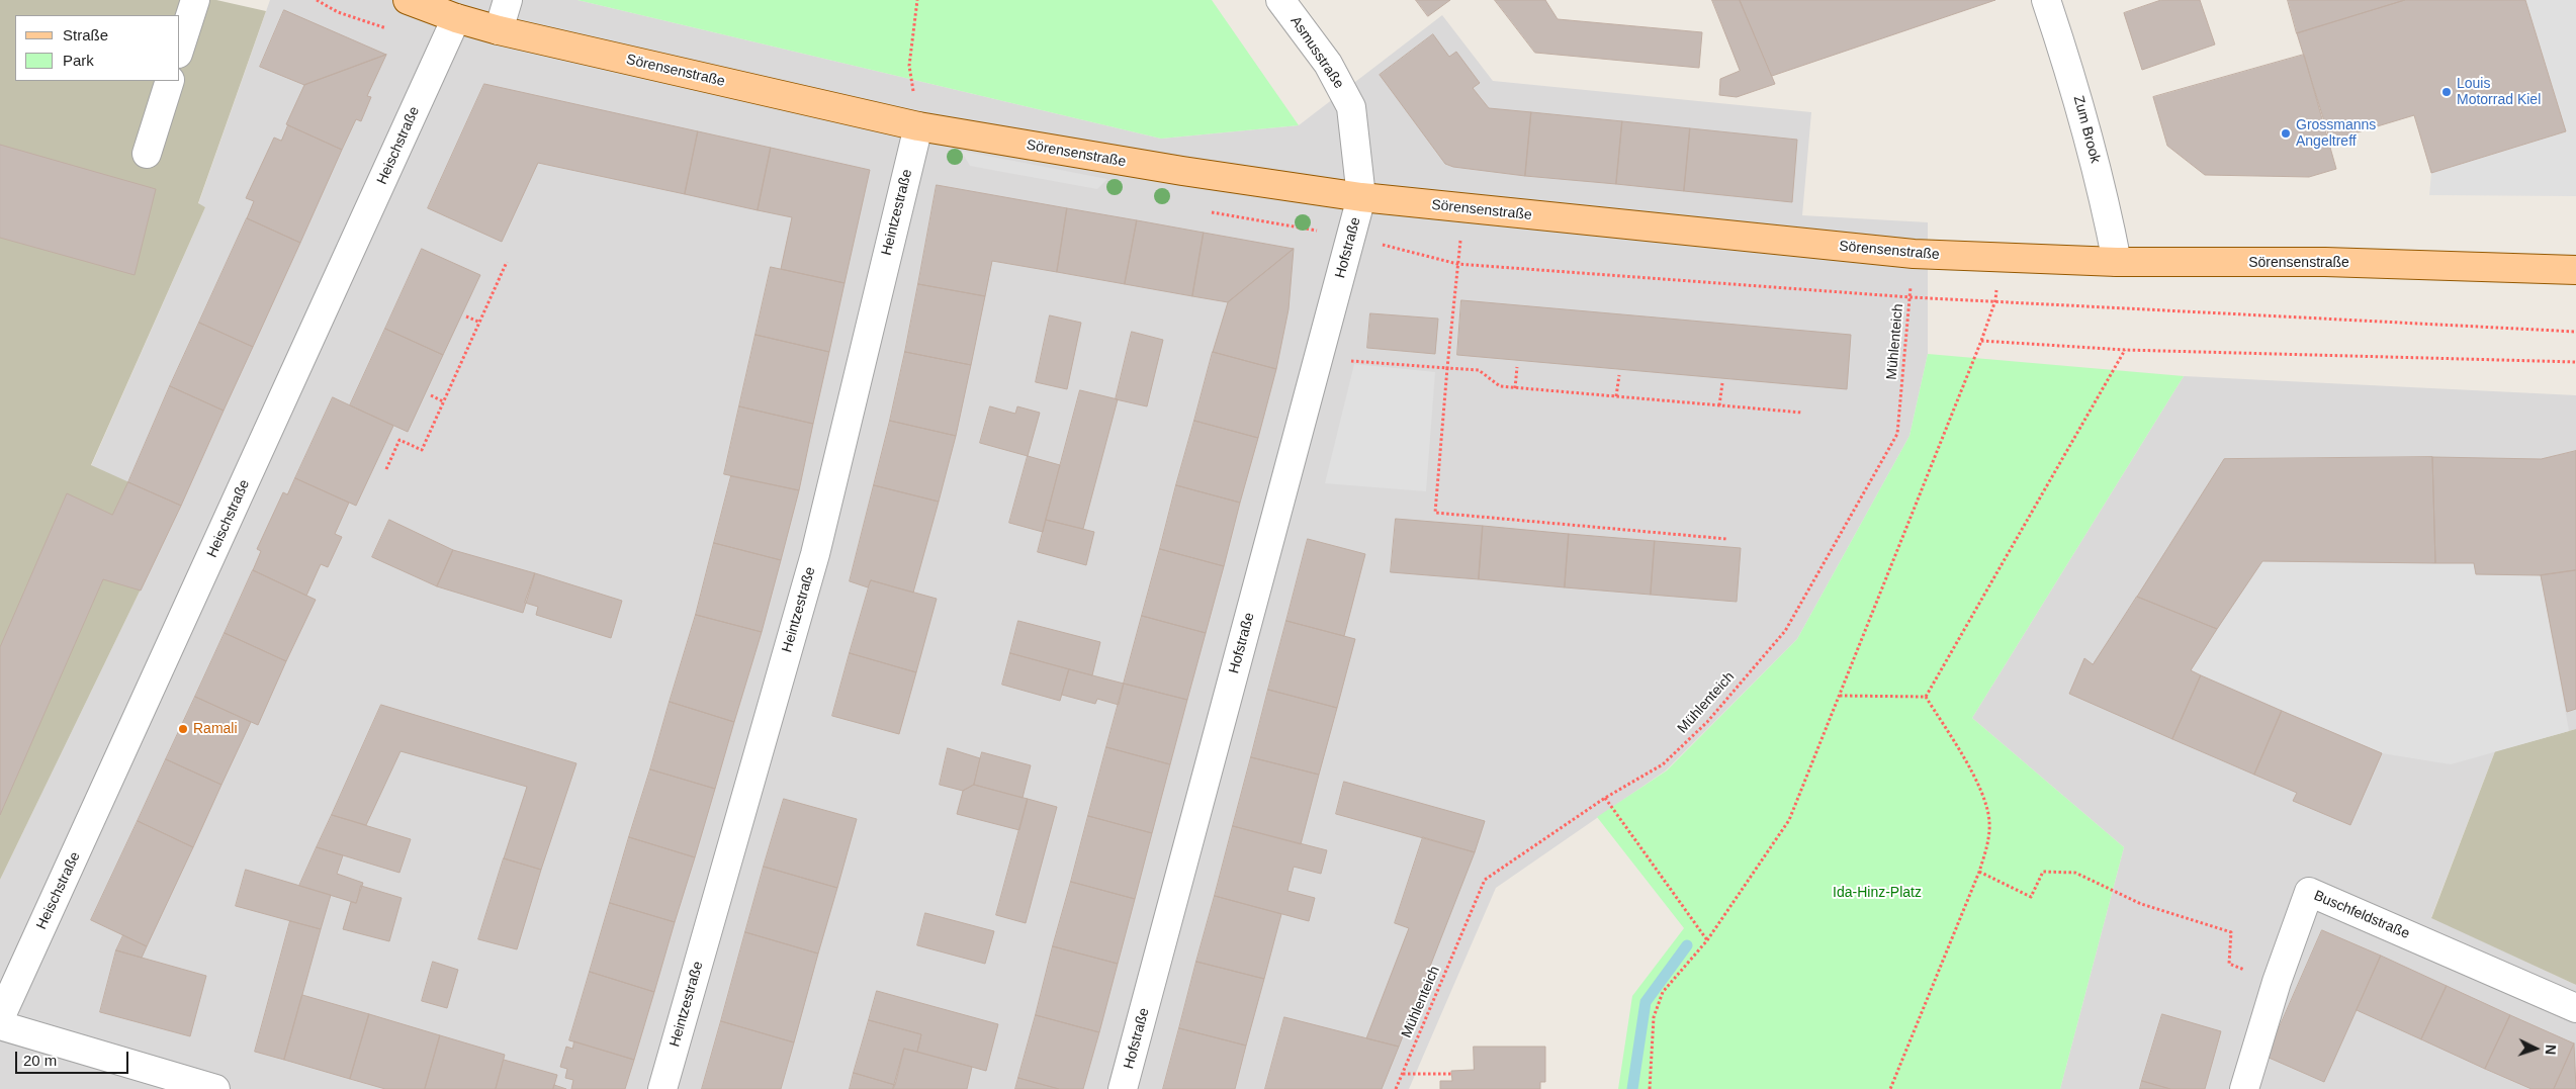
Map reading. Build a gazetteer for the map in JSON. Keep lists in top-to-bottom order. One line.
{"streets":{"main road":["Sörensenstraße"],"street":["Asmusstraße","Zum Brook","Heischstraße","Heintzestraße","Hofstraße","Buschfeldstraße"],"path":["Mühlenteich"]},"crossings":[["Asmusstraße","Sörensenstraße"],["Asmusstraße","Hofstraße"],["Sörensenstraße","Zum Brook"],["Sörensenstraße","Heischstraße"],["Sörensenstraße","Heintzestraße"],["Sörensenstraße","Hofstraße"],["Sörensenstraße","Mühlenteich"]],"parks":["Ida-Hinz-Platz"],"places":["Louis Motorrad Kiel","Grossmanns Angeltreff","Ramali"],"legend":["Straße","Park"],"scale_bar":"20 m","north":"right"}
